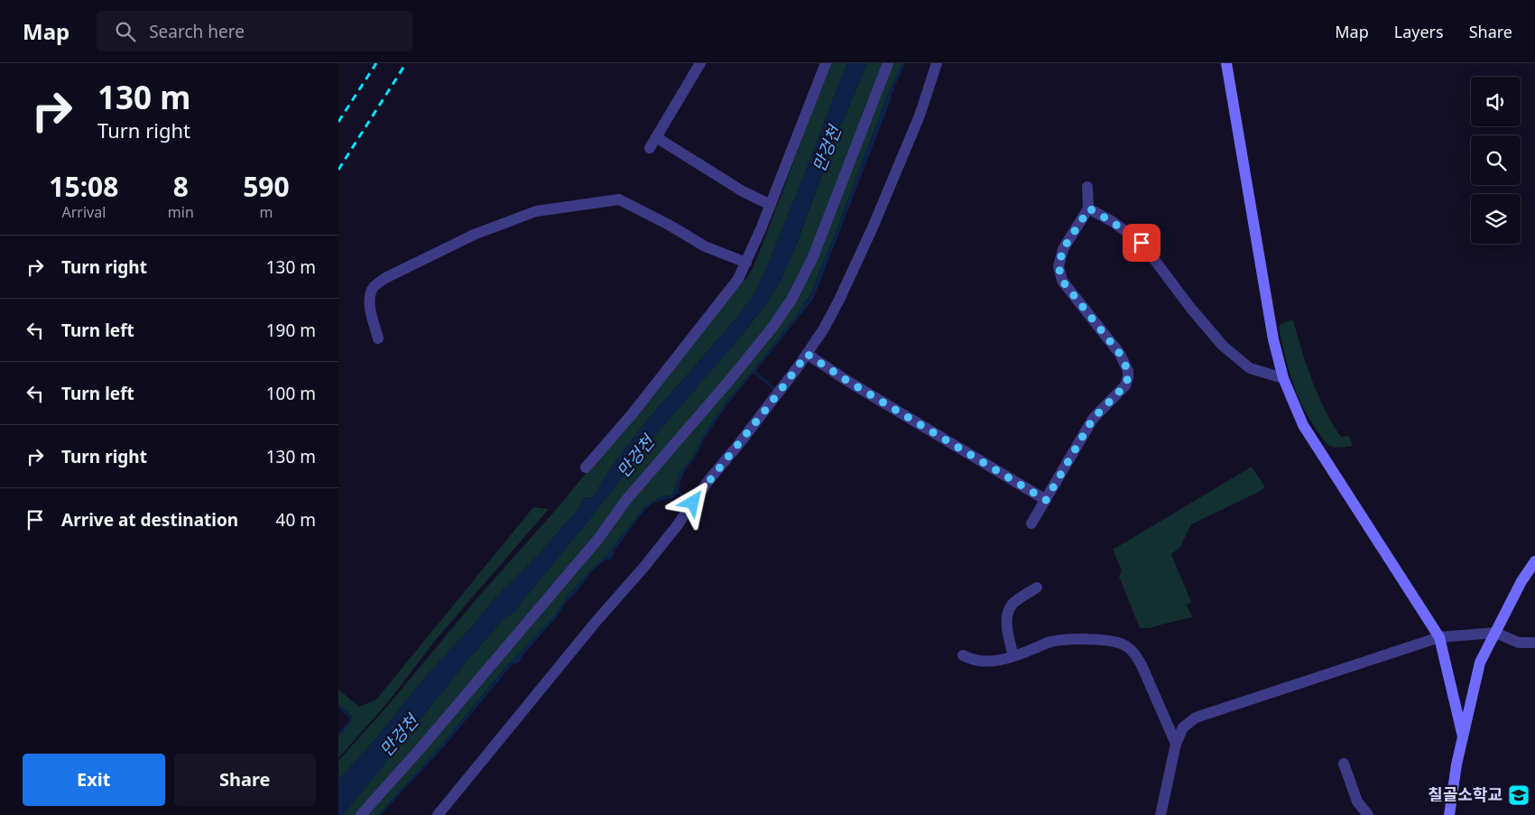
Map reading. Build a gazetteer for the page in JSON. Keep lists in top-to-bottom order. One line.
{"water":["만겅천"],"places":{"school or university":["칠골소학교"]},"page":{"header":"Map","search":"Search here","nav":["Map","Layers","Share"],"turn":["130 m","Turn right"],"eta":["15:08","Arrival","8","min","590","m"],"list":[{"name":"Turn right","value":"130 m"},{"name":"Turn left","value":"190 m"},{"name":"Turn left","value":"100 m"},{"name":"Turn right","value":"130 m"},{"name":"Arrive at destination","value":"40 m"}],"buttons":["Exit","Share"]}}
